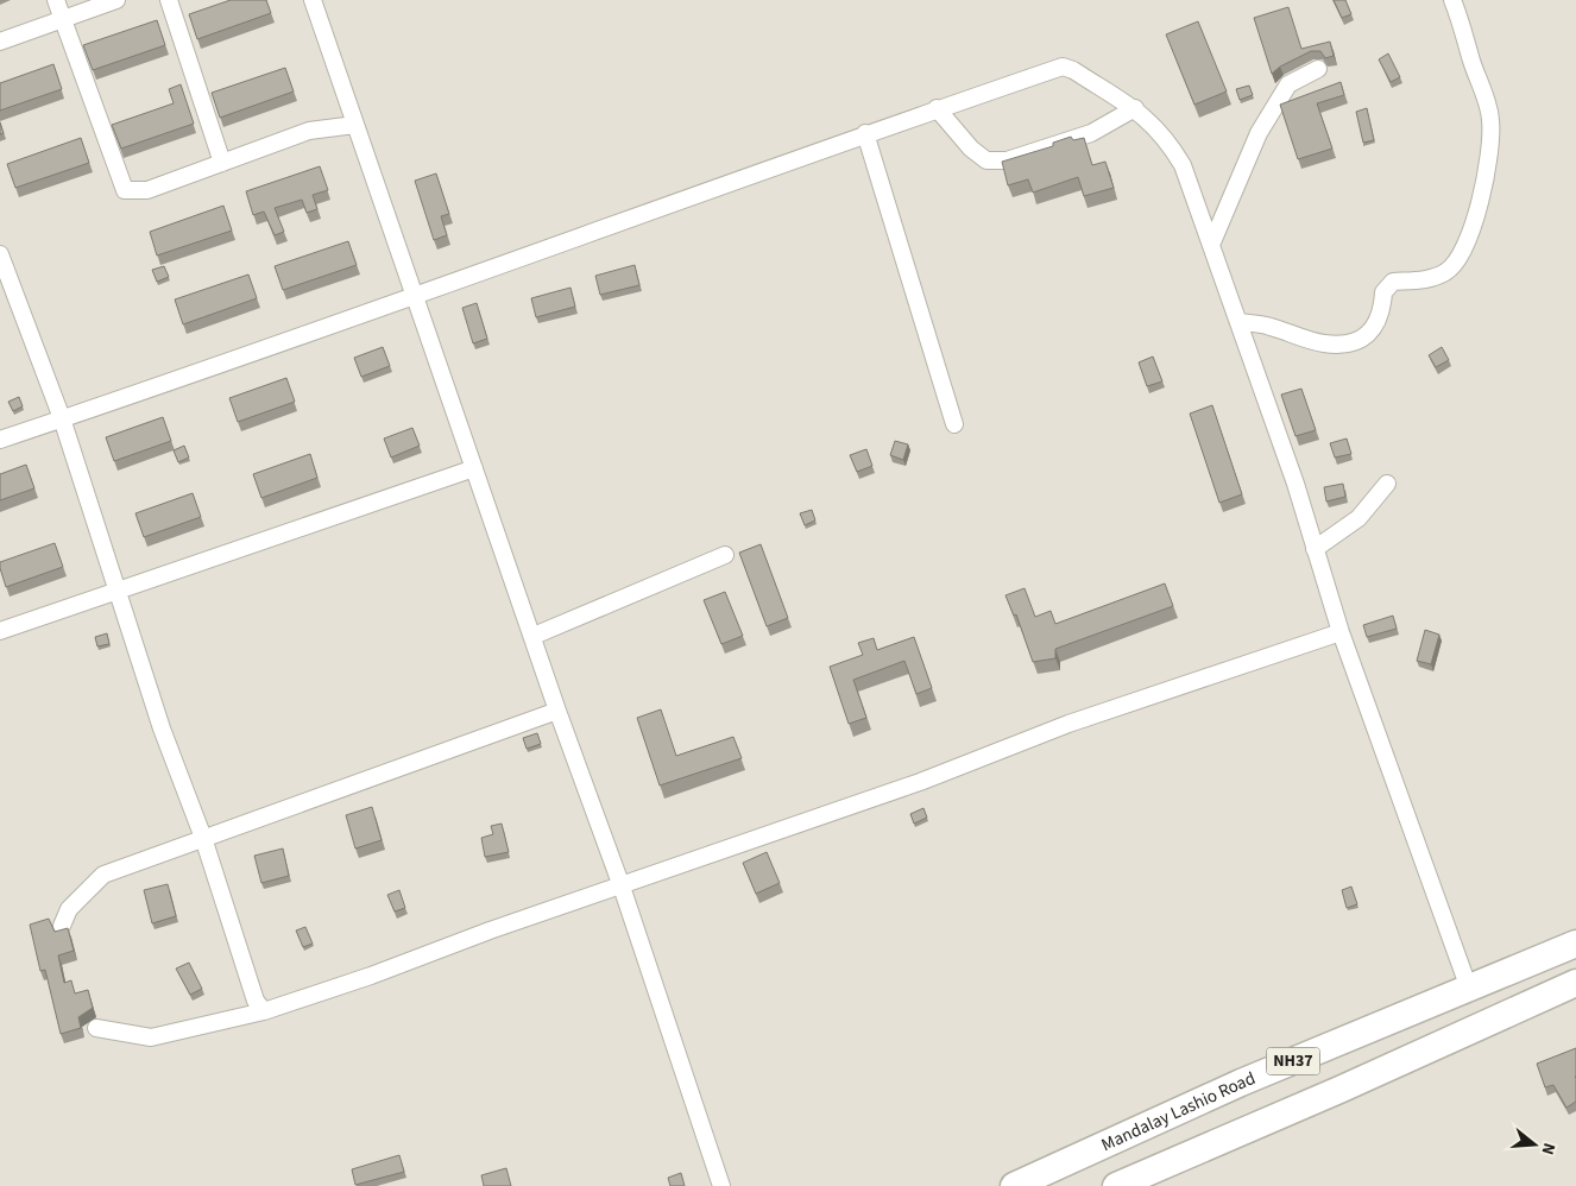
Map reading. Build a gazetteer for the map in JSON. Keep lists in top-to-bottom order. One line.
{"streets":{"highway":["NH37","Mandalay Lashio Road"]},"north":"right"}
